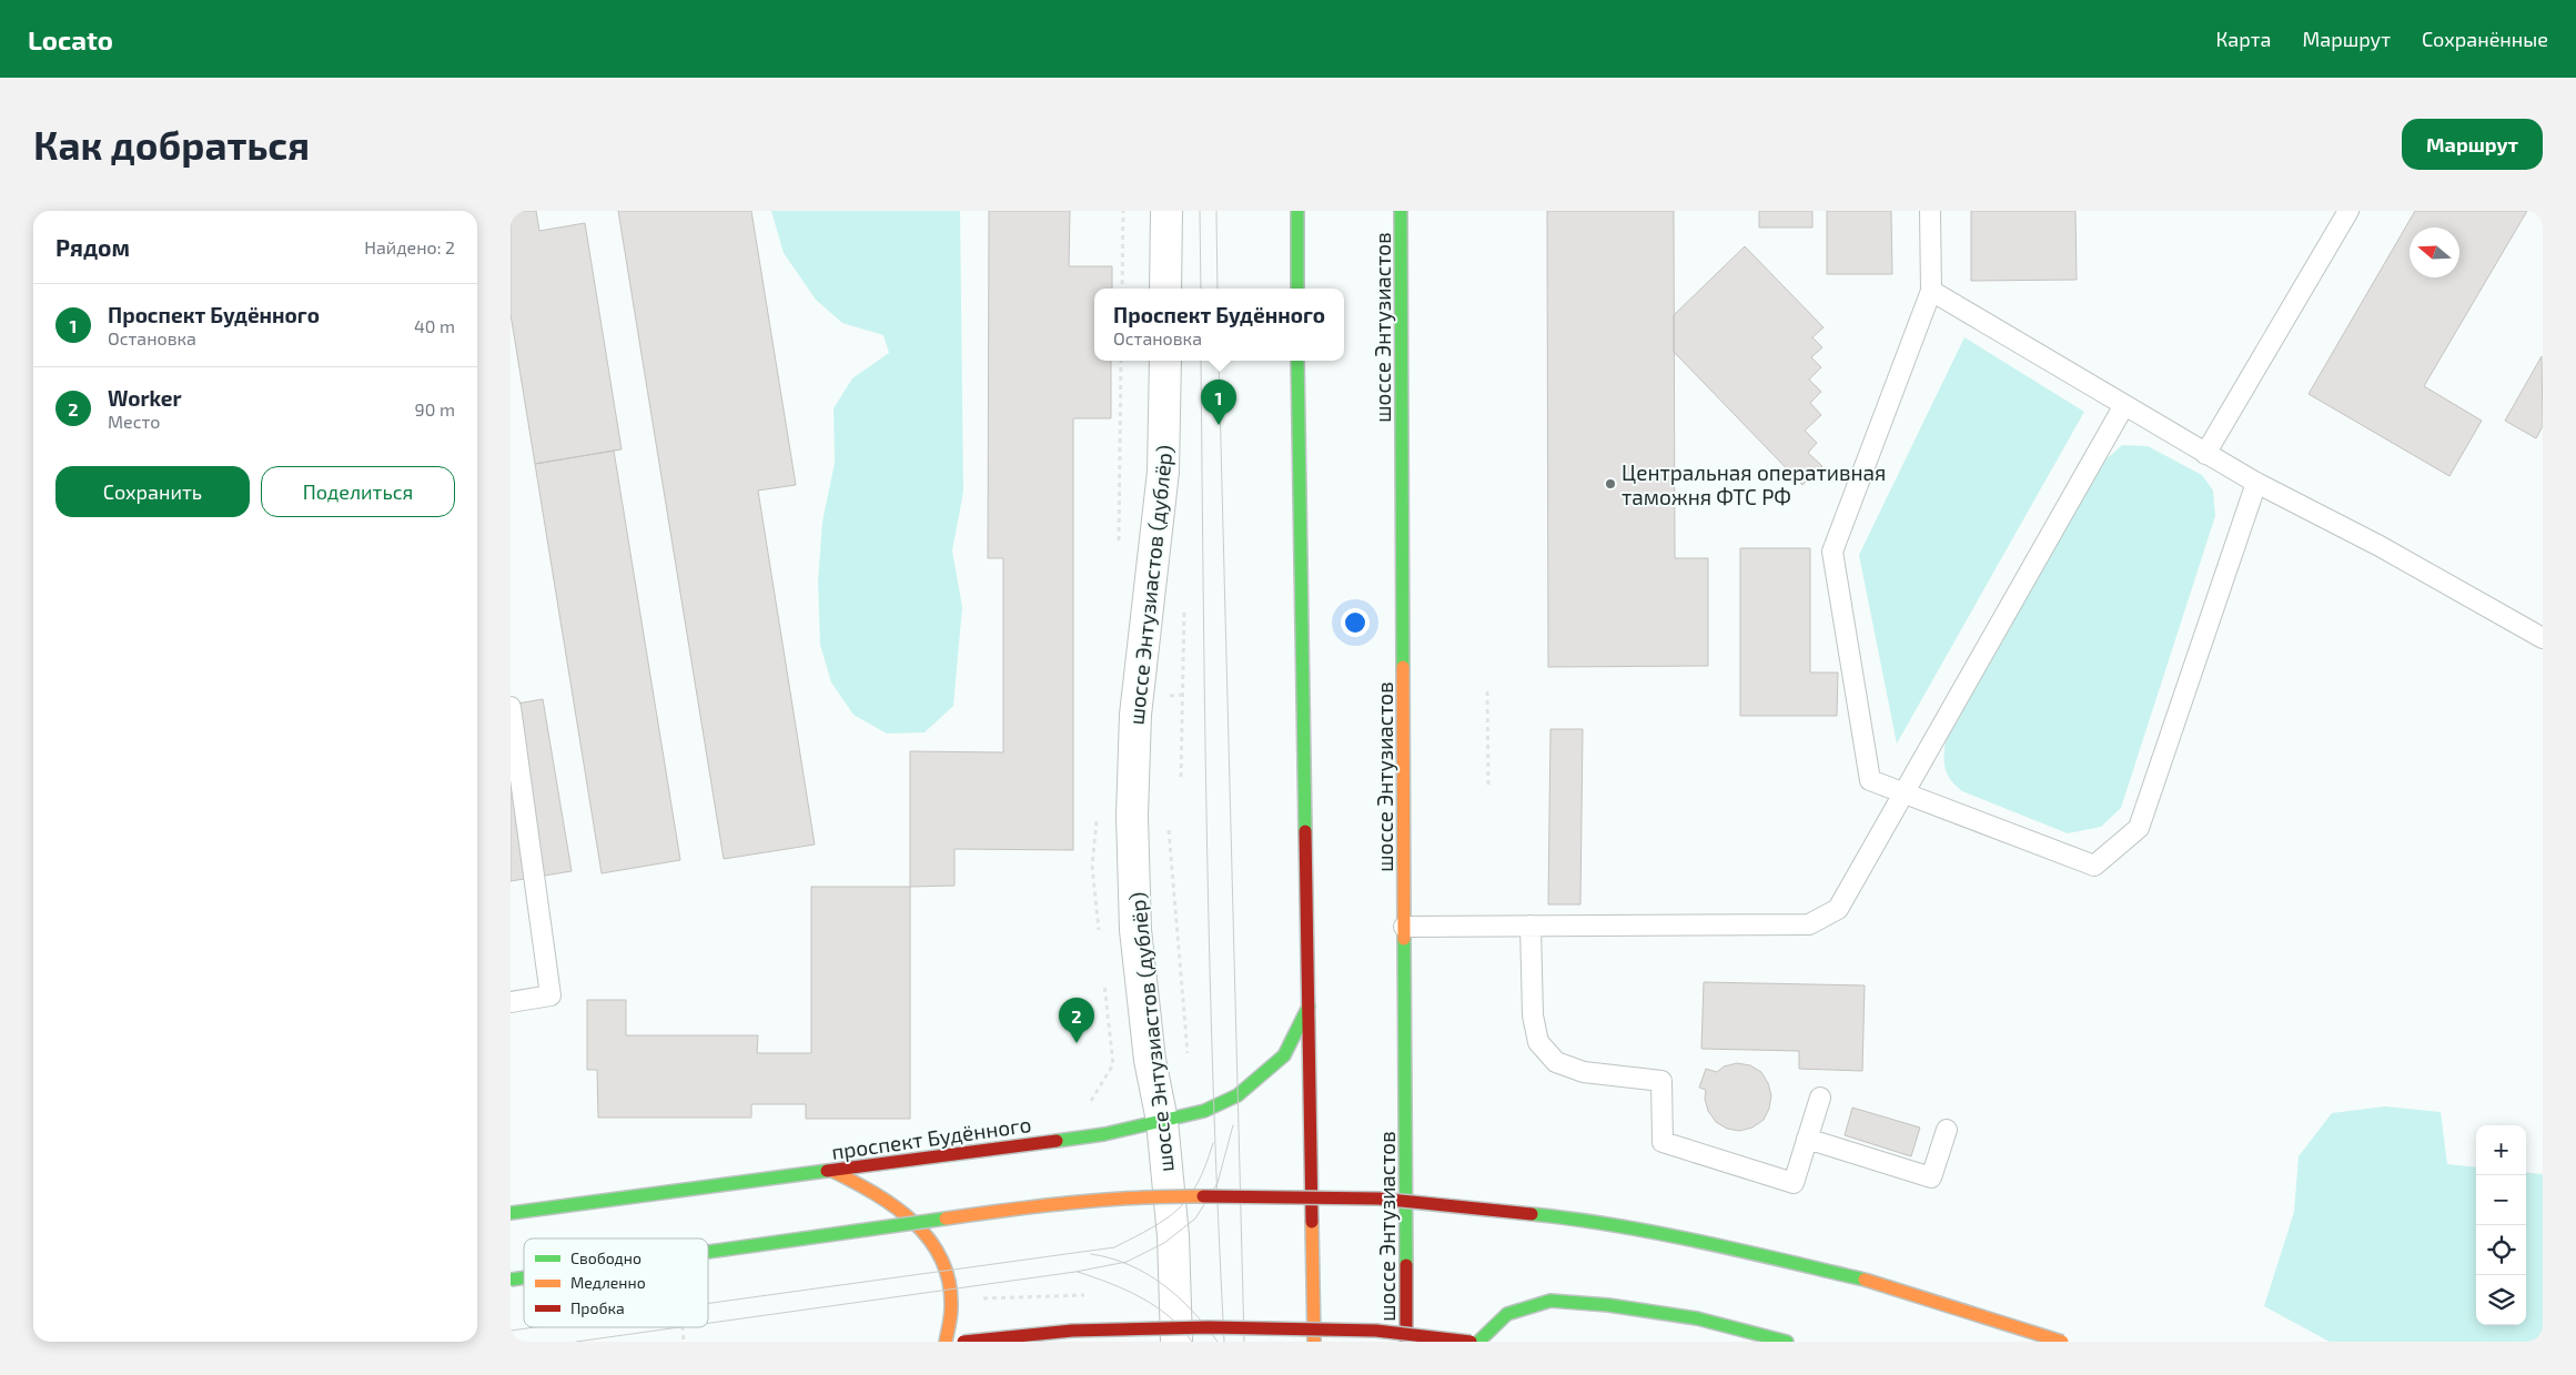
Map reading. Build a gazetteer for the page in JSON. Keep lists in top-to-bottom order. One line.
{"streets":{"main road":["шоссе Энтузиастов","проспект Будённого"],"street":["шоссе Энтузиастов (дублёр)"]},"crossings":[["шоссе Энтузиастов (дублёр)","проспект Будённого"]],"places":["Центральная оперативная таможня ФТС РФ"],"legend":["Свободно","Медленно","Пробка"],"north":"left","page":{"header":"Locato","nav":["Карта","Маршрут","Сохранённые"],"buttons":["Маршрут",["Сохранить","Поделиться"]],"title":"Как добраться","heading":["Рядом","Найдено: 2"],"list":[{"mark":"1","name":"Проспект Будённого","note":"Остановка","value":"40 m"},{"mark":"2","name":"Worker","note":"Место","value":"90 m"}],"popup":["Проспект Будённого","Остановка"],"pins":["1","2"],"map_buttons":["+","−"]}}
